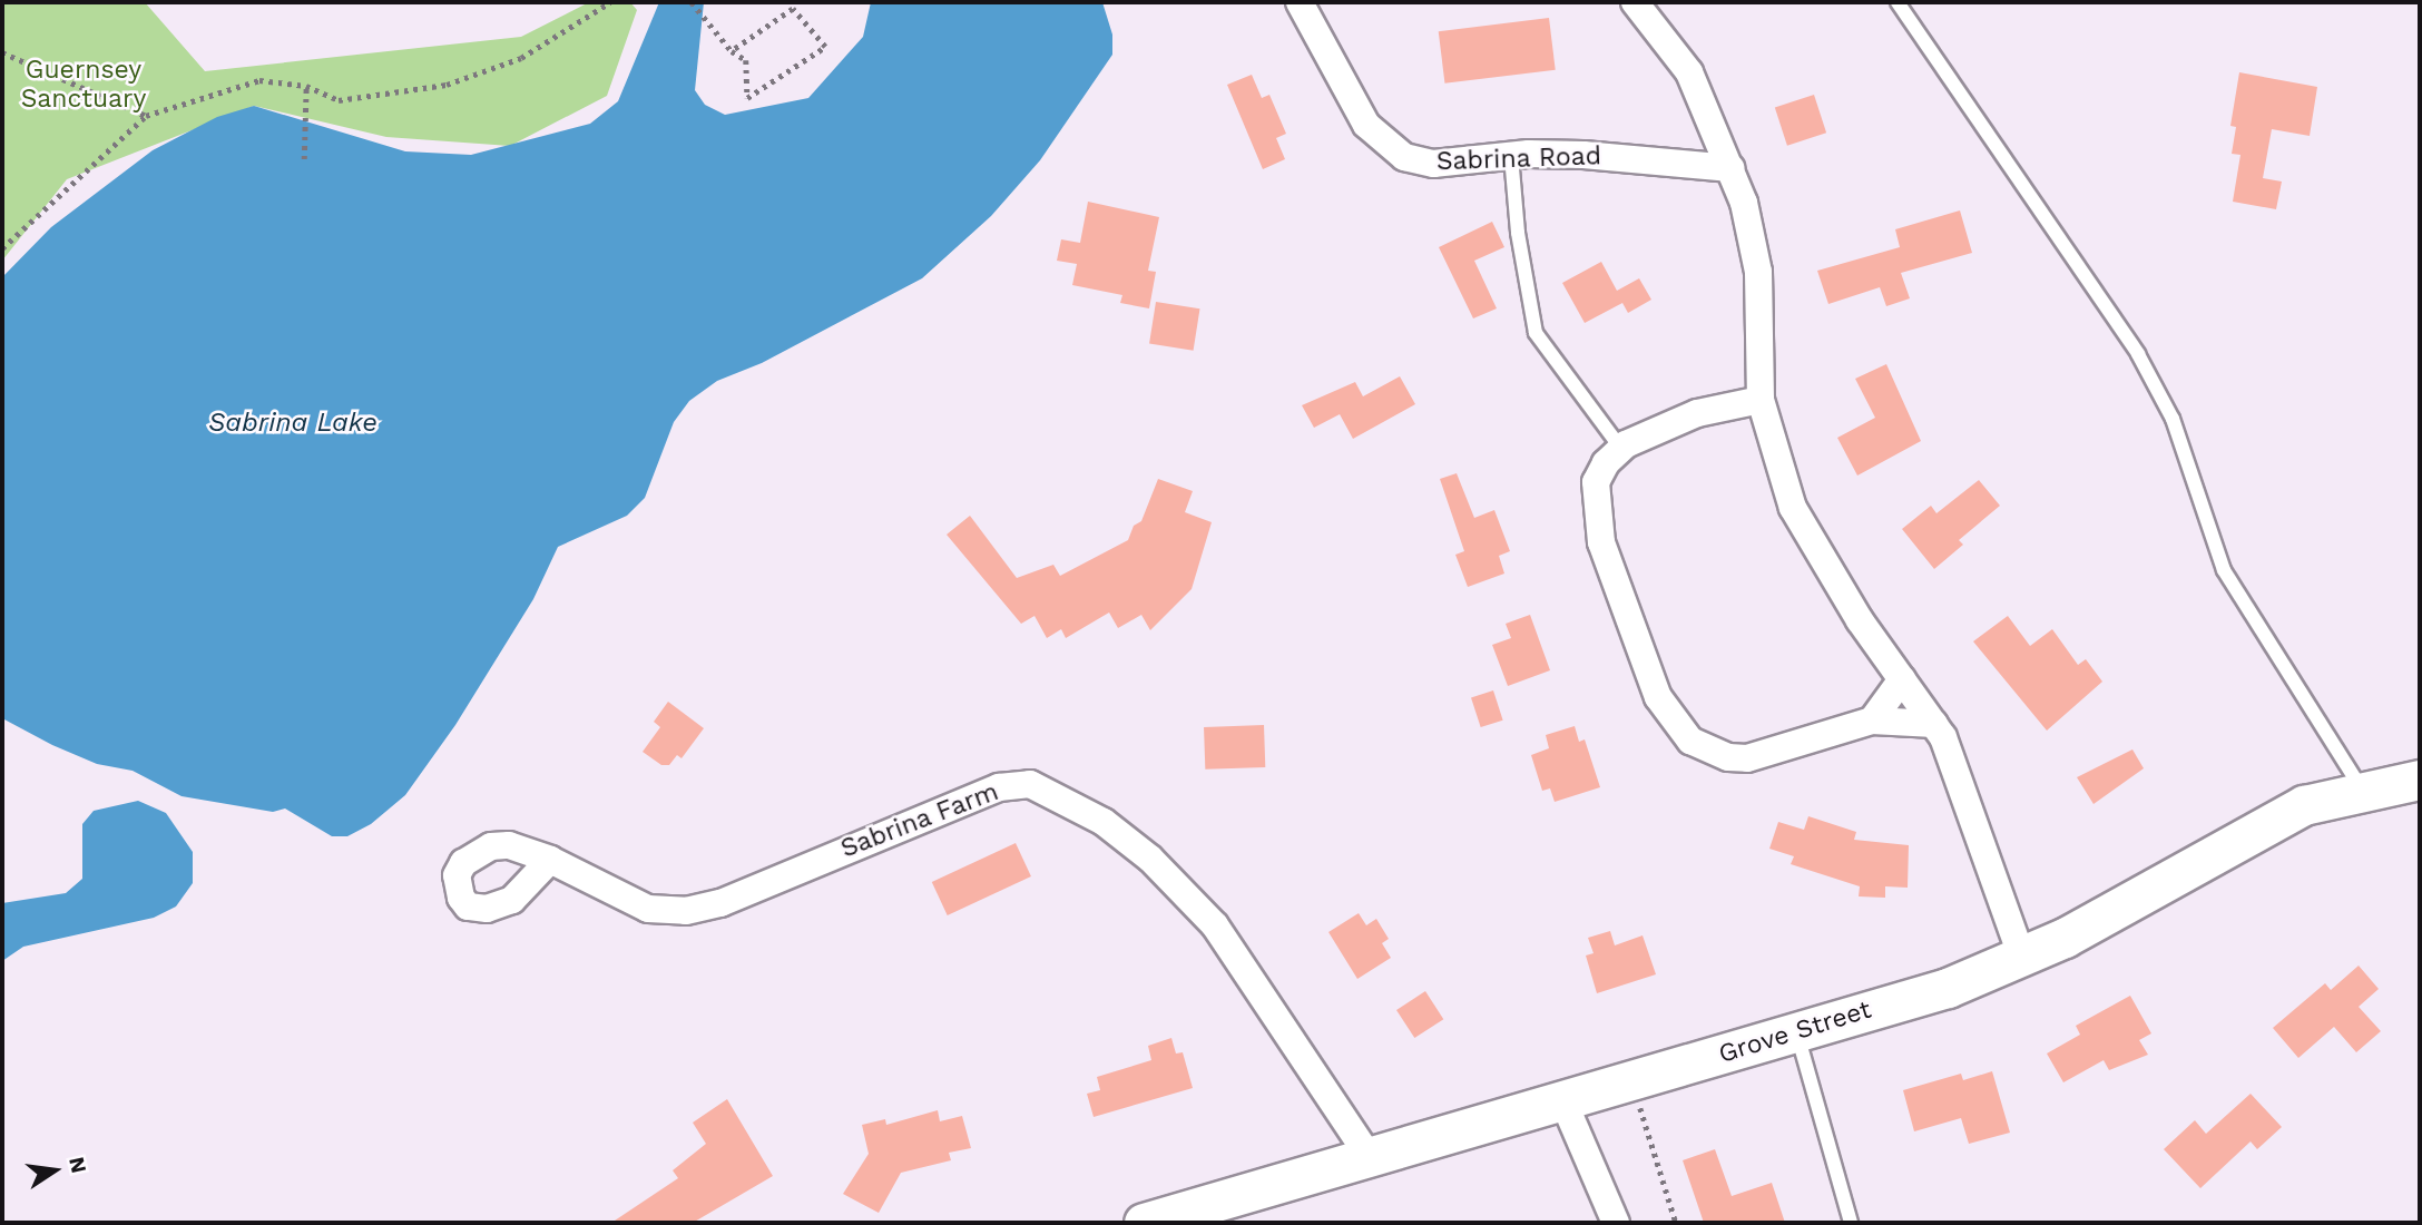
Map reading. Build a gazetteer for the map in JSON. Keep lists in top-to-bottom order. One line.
{"streets":{"street":["Sabrina Road","Sabrina Farm","Grove Street"]},"crossings":[["Sabrina Farm","Grove Street"]],"water":["Sabrina Lake"],"parks":["Guernsey Sanctuary"],"north":"right"}
